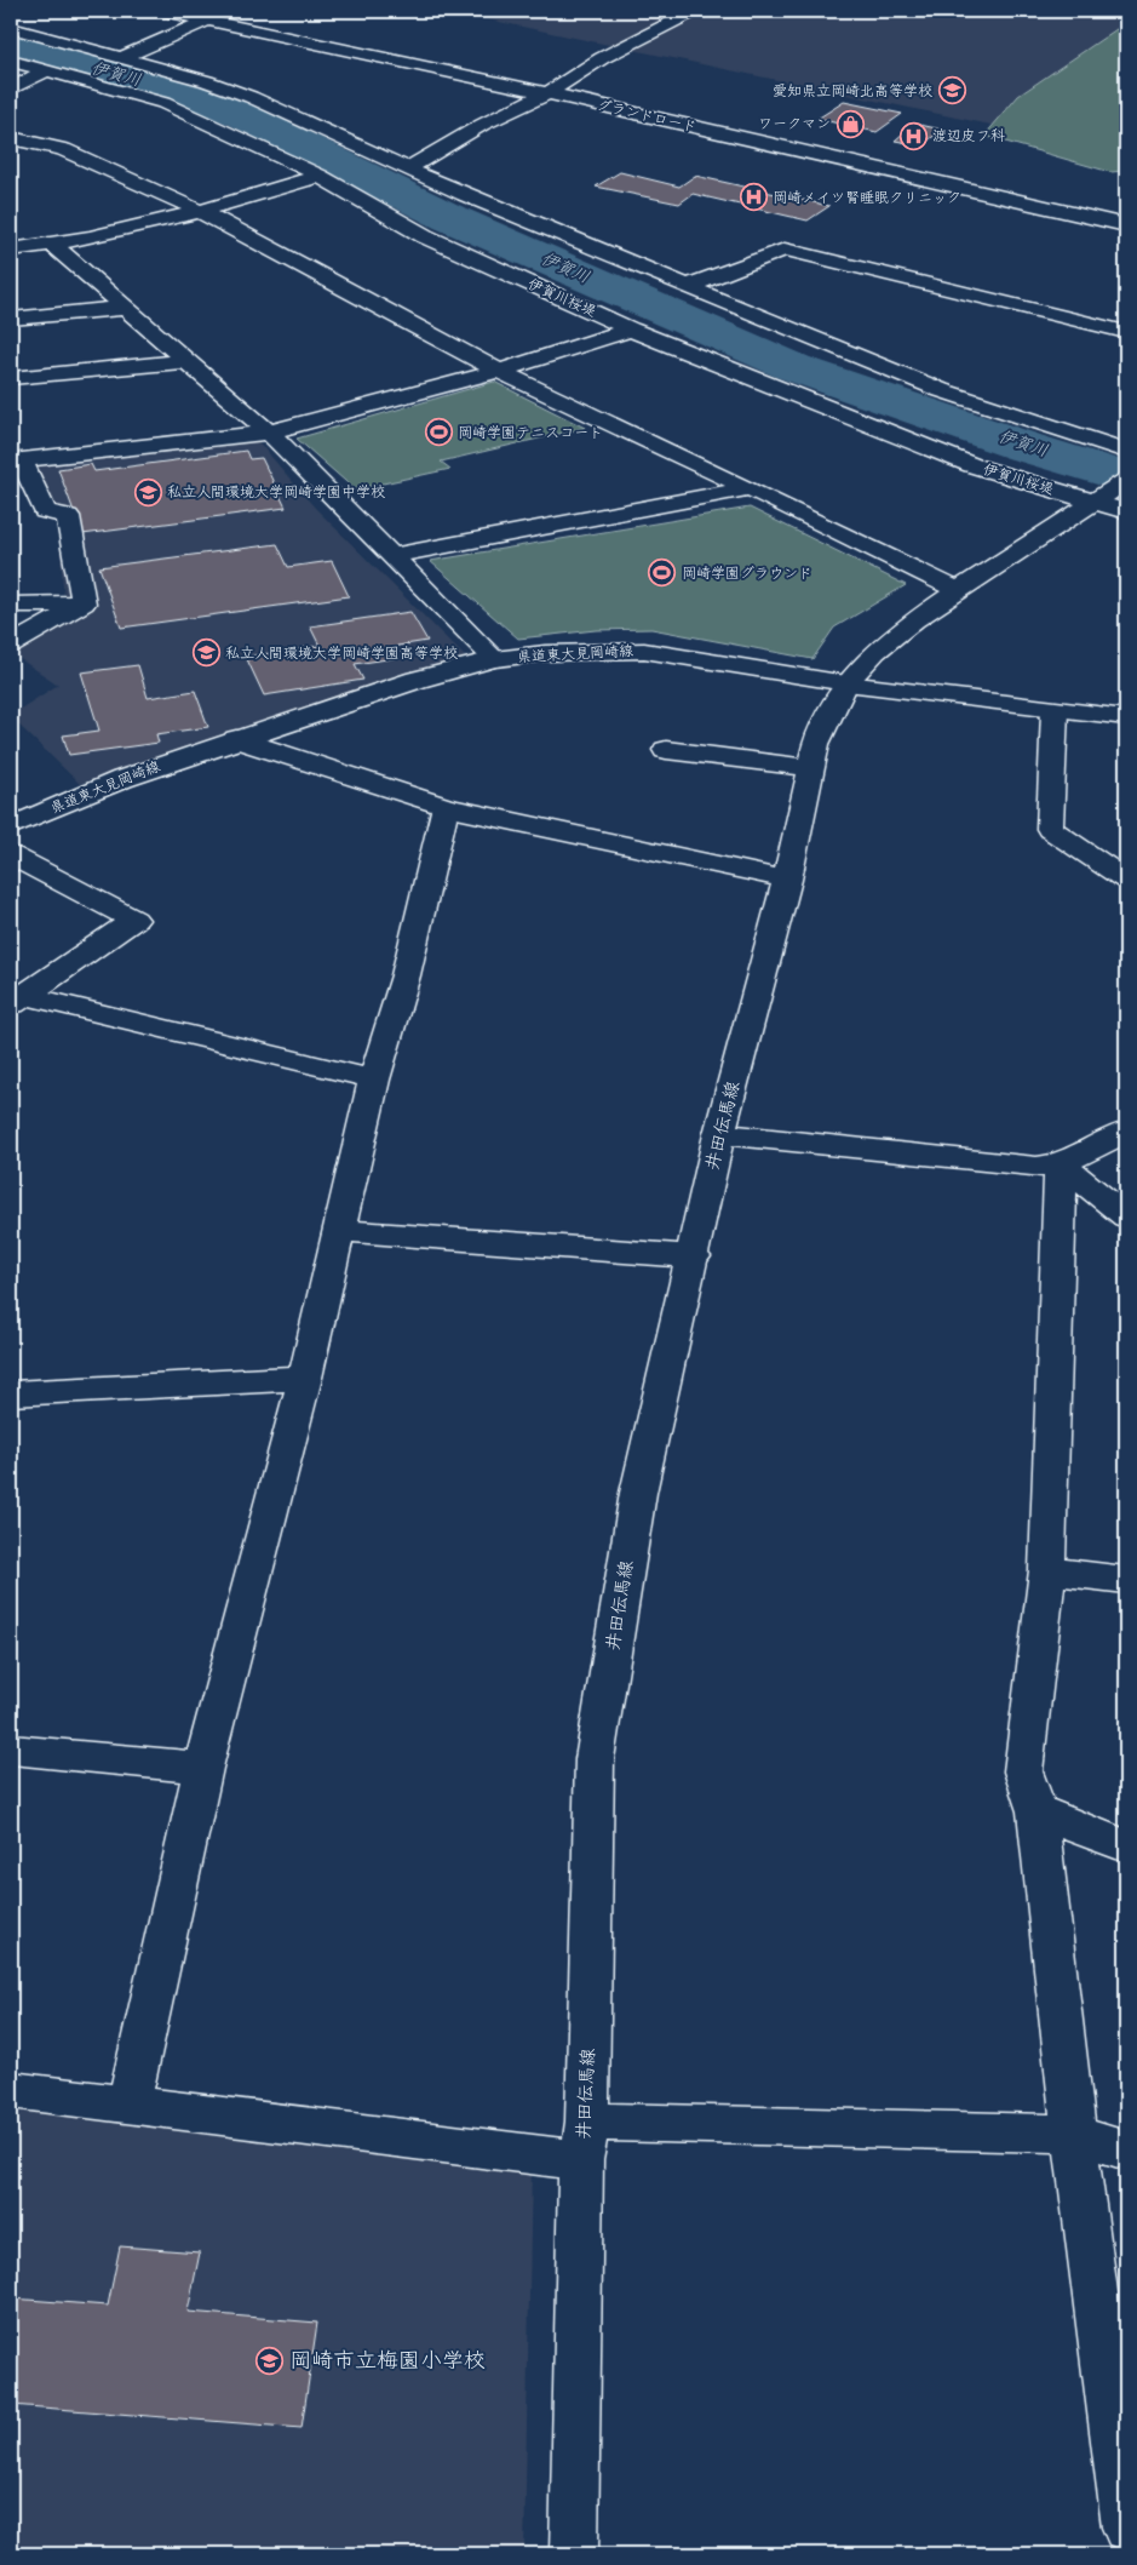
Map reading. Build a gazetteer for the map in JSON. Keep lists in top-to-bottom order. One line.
{"streets":{"street":["グランドロード","伊賀川桜堤","県道東大見岡崎線","井田伝馬線"]},"crossings":[["伊賀川桜堤","井田伝馬線"],["県道東大見岡崎線","井田伝馬線"]],"water":["伊賀川"],"places":{"school or university":["愛知県立岡崎北高等学校","私立人間環境大学岡崎学園中学校","私立人間環境大学岡崎学園高等学校","岡崎市立梅園小学校"],"shop":["ワークマン"],"hospital":["渡辺皮フ科","岡崎メイツ腎睡眠クリニック"],"sports":["岡崎学園テニスコート","岡崎学園グラウンド"]}}
